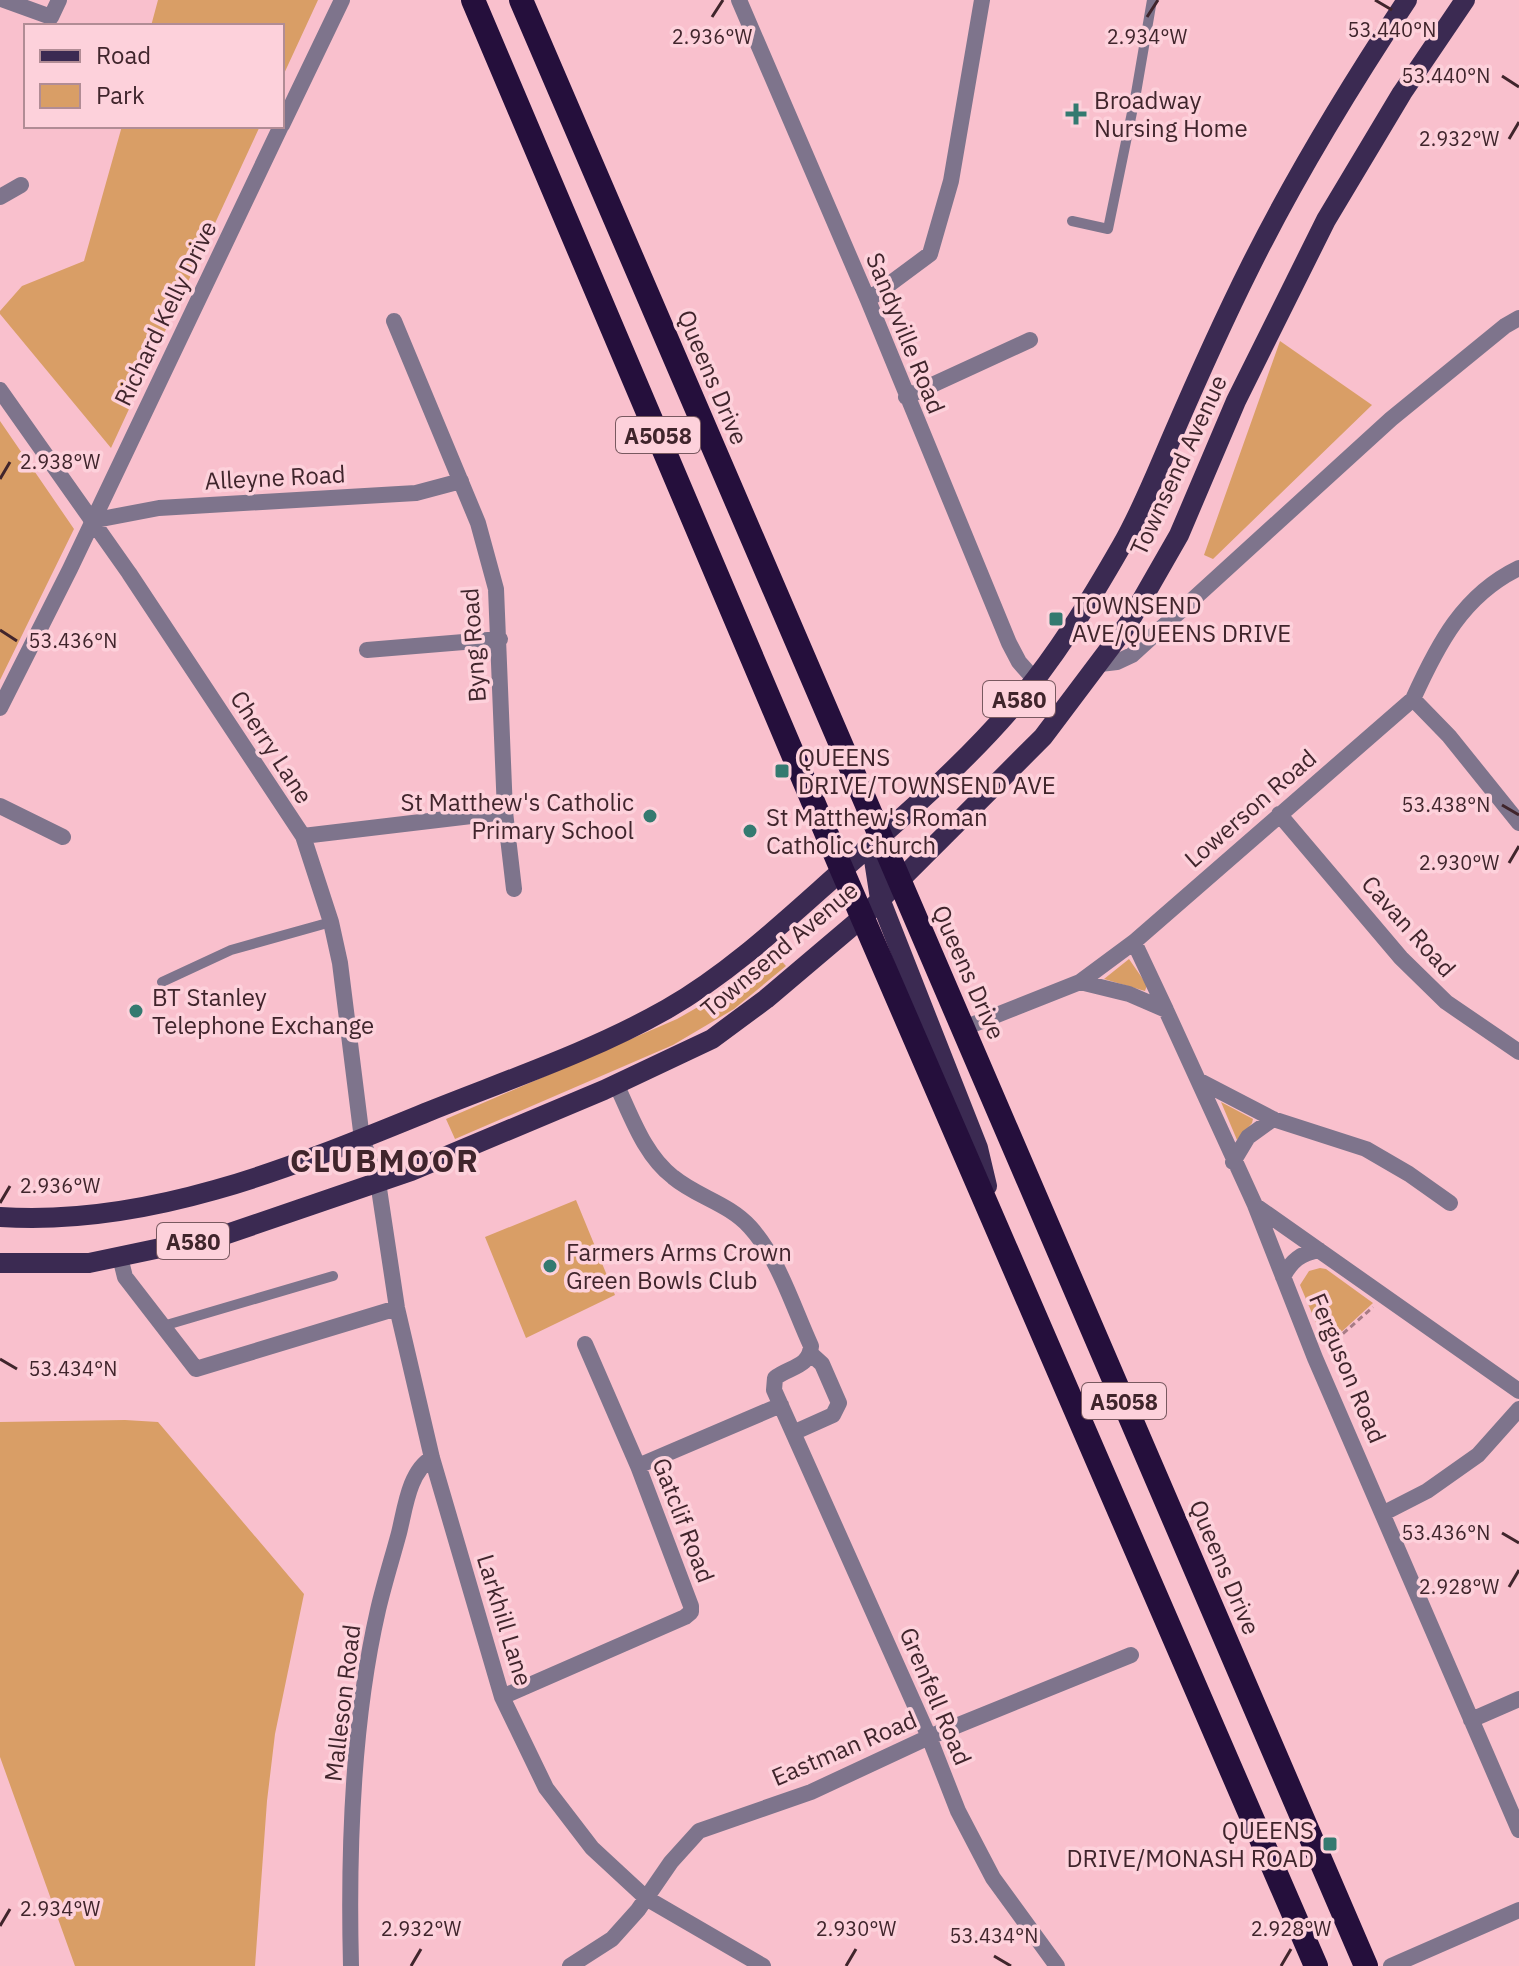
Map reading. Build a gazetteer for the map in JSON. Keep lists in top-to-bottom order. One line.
{"streets":{"highway":["Queens Drive","A5058"],"main road":["Townsend Avenue","A580"],"street":["Richard Kelly Drive","Sandyville Road","Alleyne Road","Byng Road","Cherry Lane","Lowerson Road","Cavan Road","Ferguson Road","Gatclif Road","Larkhill Lane","Grenfell Road","Malleson Road","Eastman Road"]},"crossings":[["Richard Kelly Drive","Alleyne Road"],["Richard Kelly Drive","Cherry Lane"],["Sandyville Road","Townsend Avenue"],["Queens Drive","Townsend Avenue"],["Queens Drive","Lowerson Road"],["A5058","Townsend Avenue"],["Townsend Avenue","A580"],["Townsend Avenue","Cherry Lane"],["Townsend Avenue","Larkhill Lane"],["Alleyne Road","Byng Road"],["Alleyne Road","Cherry Lane"],["A580","Cherry Lane"],["A580","Larkhill Lane"],["Cherry Lane","Larkhill Lane"],["Lowerson Road","Cavan Road"],["Lowerson Road","Ferguson Road"],["Gatclif Road","Larkhill Lane"],["Larkhill Lane","Malleson Road"],["Larkhill Lane","Eastman Road"],["Grenfell Road","Eastman Road"]],"districts":["CLUBMOOR"],"places":{"health":["Broadway Nursing Home"],"transit":["TOWNSEND AVE/QUEENS DRIVE","QUEENS DRIVE/TOWNSEND AVE","QUEENS DRIVE/MONASH ROAD"],"other":["St Matthew's Catholic Primary School","St Matthew's Roman Catholic Church","BT Stanley Telephone Exchange","Farmers Arms Crown Green Bowls Club"]},"legend":["Road","Park"],"coordinates":["53.440°N","2.936°W","2.934°W","2.932°W","2.938°W","53.436°N","53.438°N","2.930°W","53.434°N","2.928°W"]}
